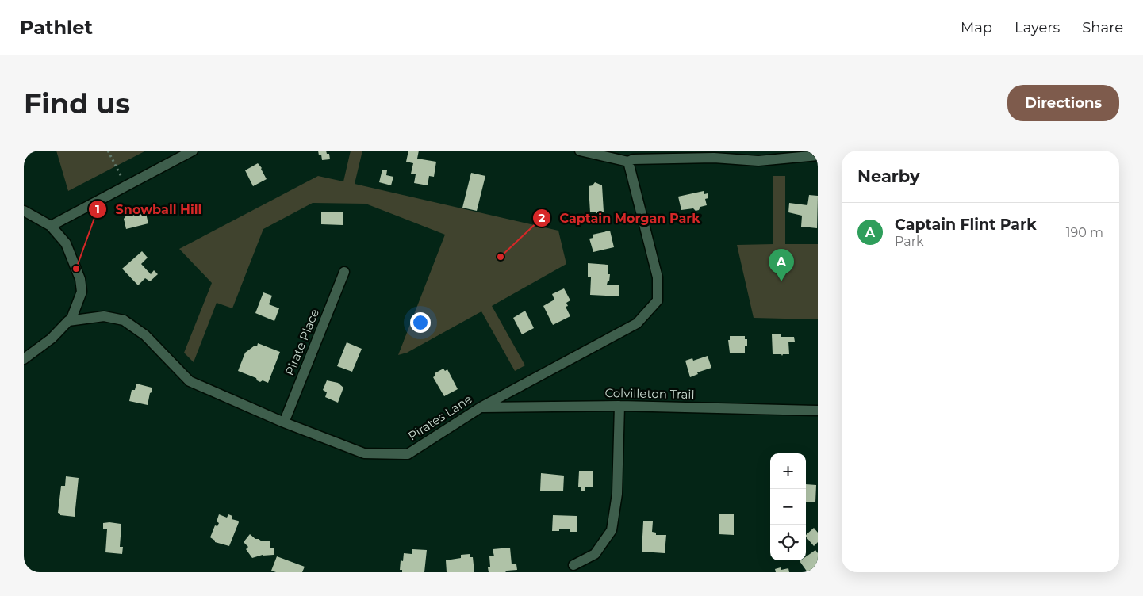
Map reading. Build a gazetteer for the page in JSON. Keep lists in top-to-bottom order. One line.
{"streets":{"street":["Pirate Place","Colvilleton Trail","Pirates Lane"]},"crossings":[["Pirate Place","Pirates Lane"],["Colvilleton Trail","Pirates Lane"]],"places":["Captain Morgan Park","Snowball Hill"],"page":{"header":"Pathlet","nav":["Map","Layers","Share"],"buttons":"Directions","title":"Find us","heading":"Nearby","list":[{"mark":"A","name":"Captain Flint Park","note":"Park","value":"190 m"}],"pins":"A","map_buttons":["+","−"]}}
